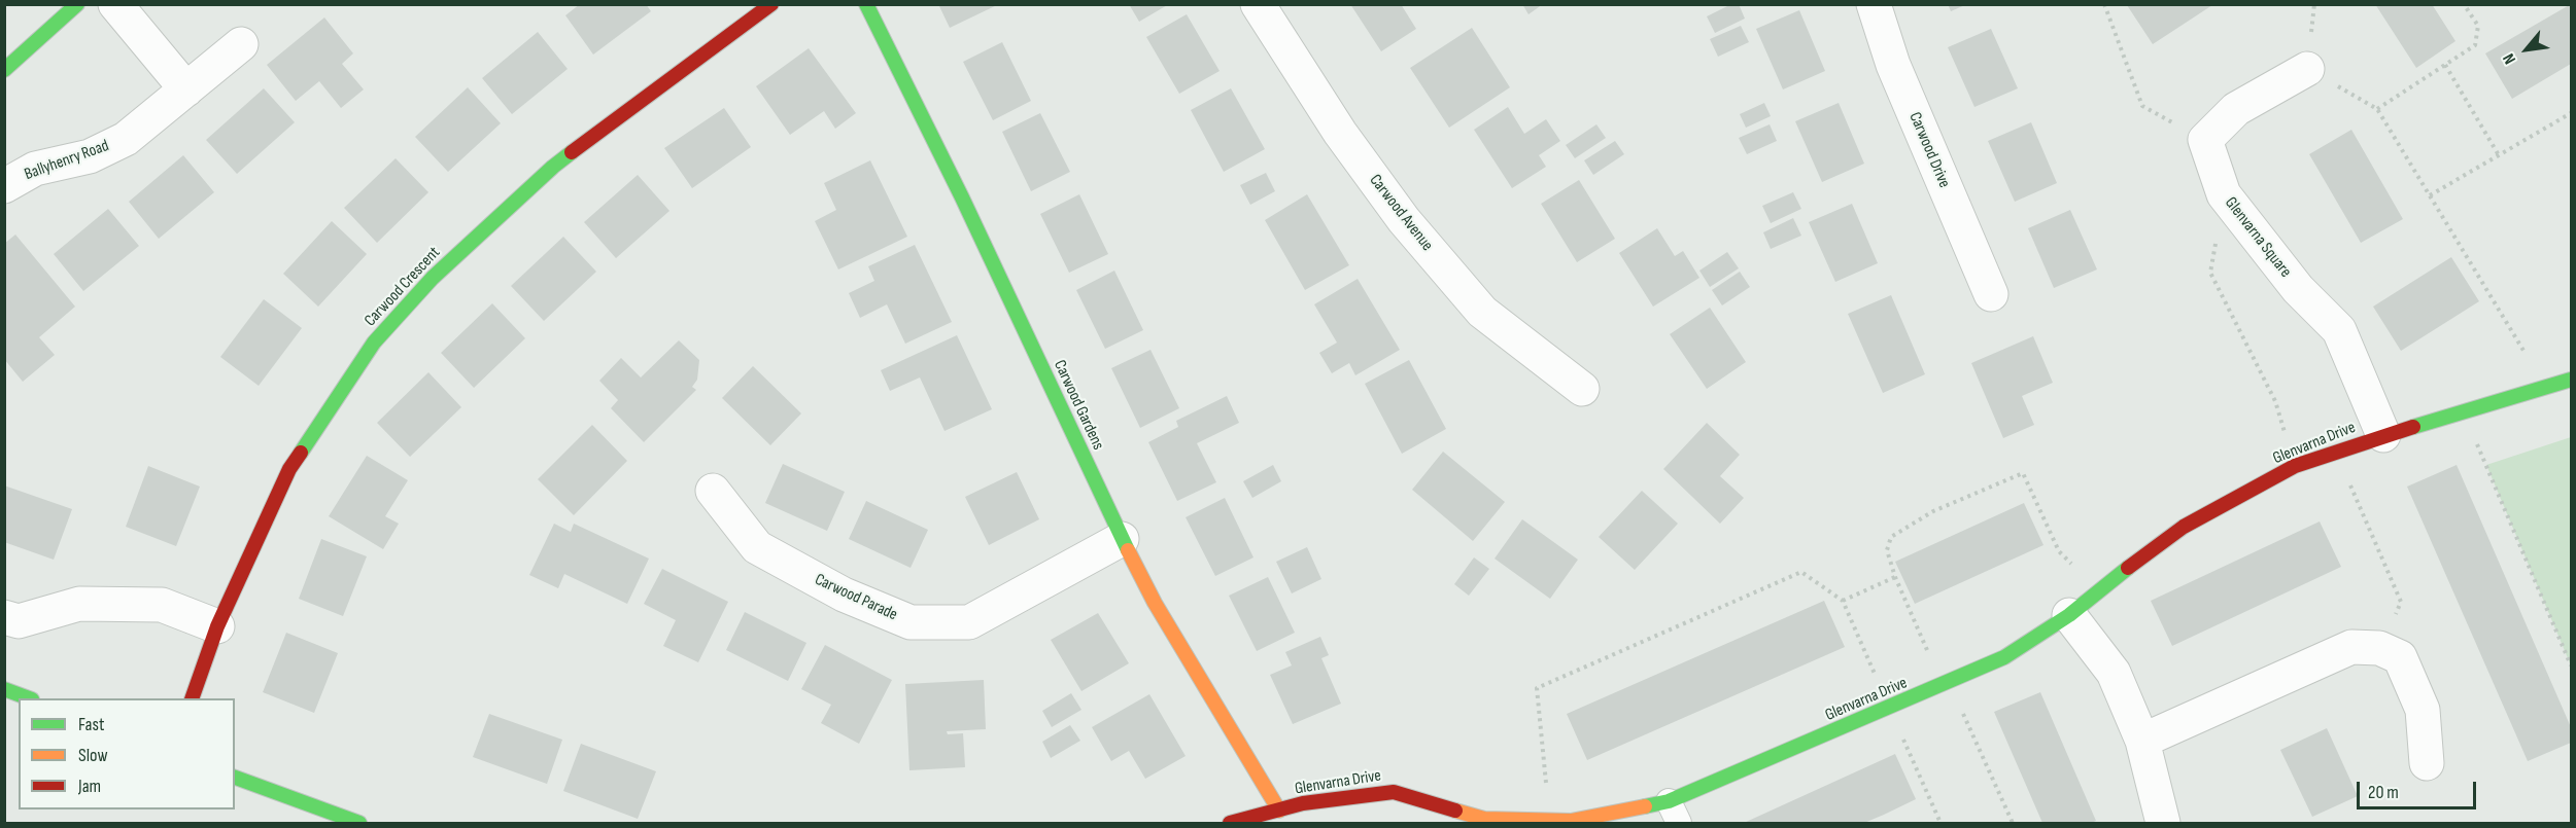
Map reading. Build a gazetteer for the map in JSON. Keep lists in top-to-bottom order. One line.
{"streets":{"street":["Carwood Drive","Ballyhenry Road","Carwood Avenue","Glenvarna Square","Carwood Crescent","Carwood Gardens","Glenvarna Drive","Carwood Parade"]},"crossings":[["Glenvarna Square","Glenvarna Drive"],["Carwood Gardens","Glenvarna Drive"],["Carwood Gardens","Carwood Parade"]],"legend":["Fast","Slow","Jam"],"scale_bar":"20 m","north":"bottom left"}
